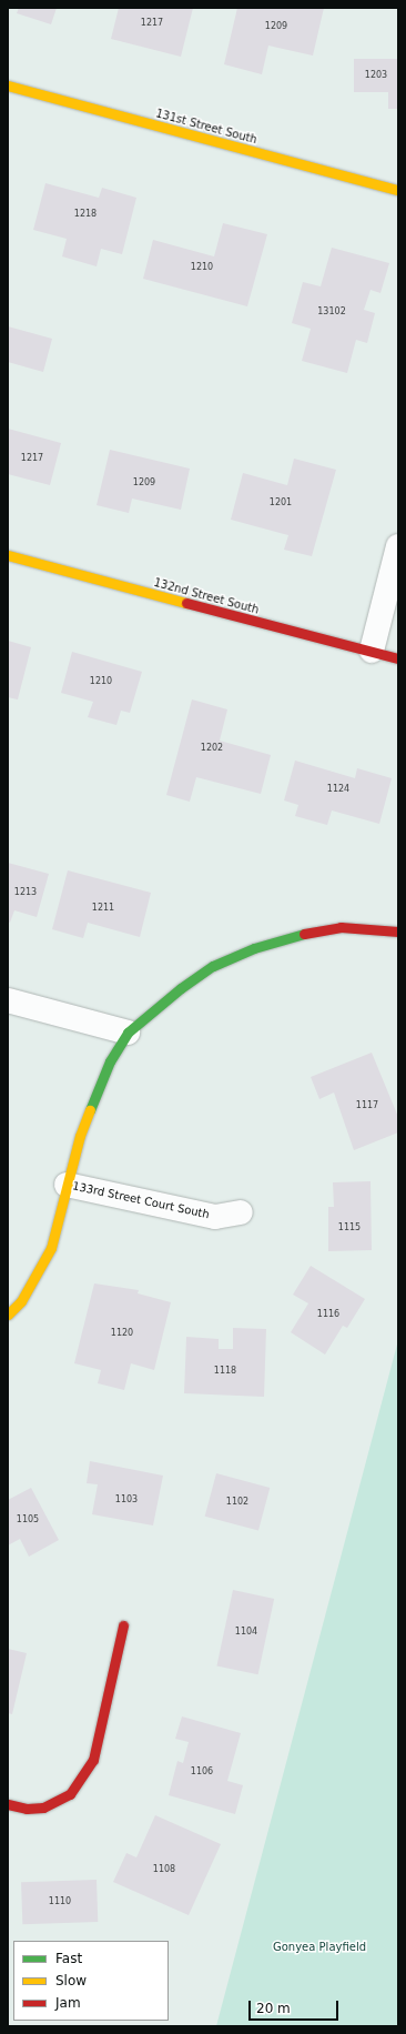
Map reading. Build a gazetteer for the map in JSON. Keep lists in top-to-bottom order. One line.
{"streets":{"street":["131st Street South","132nd Street South","133rd Street Court South"]},"parks":["Gonyea Playfield"],"house_numbers":["1217","1209","1203","1218","1210","13102","1217","1209","1201","1210","1202","1124","1213","1211","1117","1115","1116","1120","1118","1103","1102","1105","1104","1106","1108","1110"],"legend":["Fast","Slow","Jam"],"scale_bar":"20 m"}
